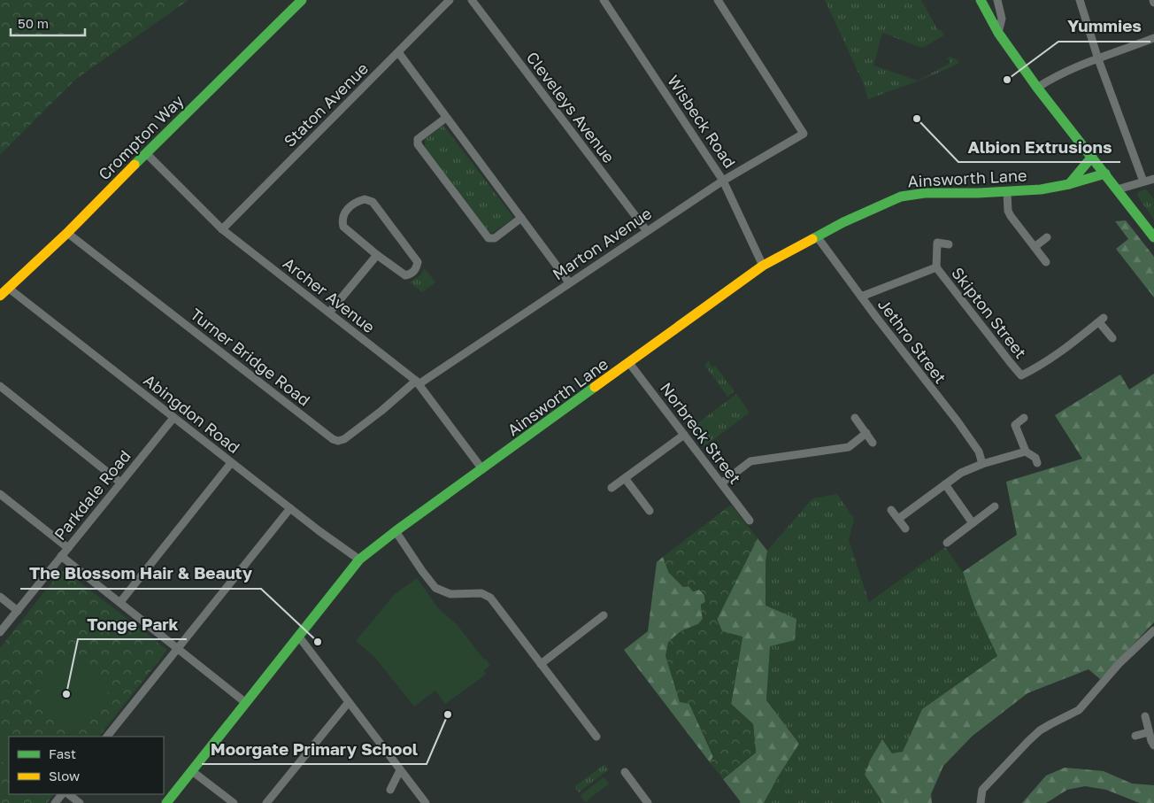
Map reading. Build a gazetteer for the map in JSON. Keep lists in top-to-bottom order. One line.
{"streets":{"main road":["Crompton Way","Ainsworth Lane"],"street":["Staton Avenue","Cleveleys Avenue","Wisbeck Road","Marton Avenue","Archer Avenue","Skipton Street","Jethro Street","Turner Bridge Road","Abingdon Road","Norbreck Street","Parkdale Road"]},"crossings":[["Staton Avenue","Archer Avenue"],["Cleveleys Avenue","Marton Avenue"],["Wisbeck Road","Ainsworth Lane"],["Wisbeck Road","Marton Avenue"],["Crompton Way","Archer Avenue"],["Crompton Way","Turner Bridge Road"],["Crompton Way","Abingdon Road"],["Ainsworth Lane","Archer Avenue"],["Ainsworth Lane","Jethro Street"],["Ainsworth Lane","Abingdon Road"],["Ainsworth Lane","Norbreck Street"],["Marton Avenue","Archer Avenue"],["Marton Avenue","Turner Bridge Road"],["Archer Avenue","Turner Bridge Road"],["Abingdon Road","Parkdale Road"]],"places":["Yummies","Albion Extrusions","The Blossom Hair & Beauty","Tonge Park","Moorgate Primary School"],"legend":["Fast","Slow"],"scale_bar":"50 m"}
